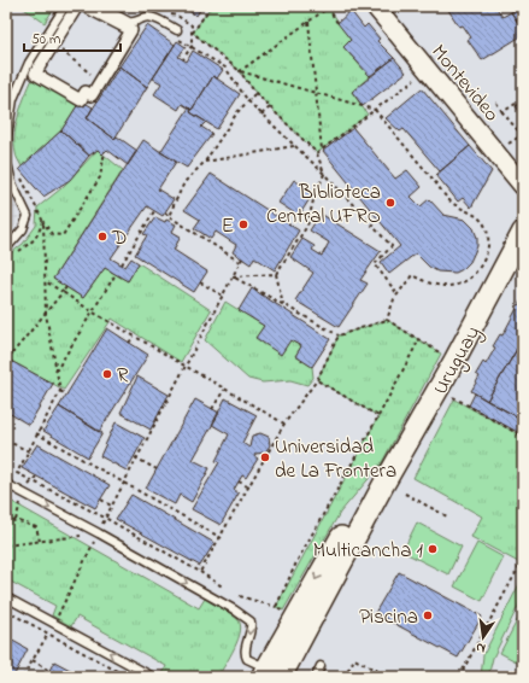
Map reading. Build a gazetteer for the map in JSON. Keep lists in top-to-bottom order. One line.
{"streets":{"main road":["Uruguay"],"street":["Montevideo"]},"places":["Biblioteca Central UFRO","E","D","R","Universidad de La Frontera","Multicancha 1","Piscina"],"scale_bar":"50 m","north":"bottom"}
